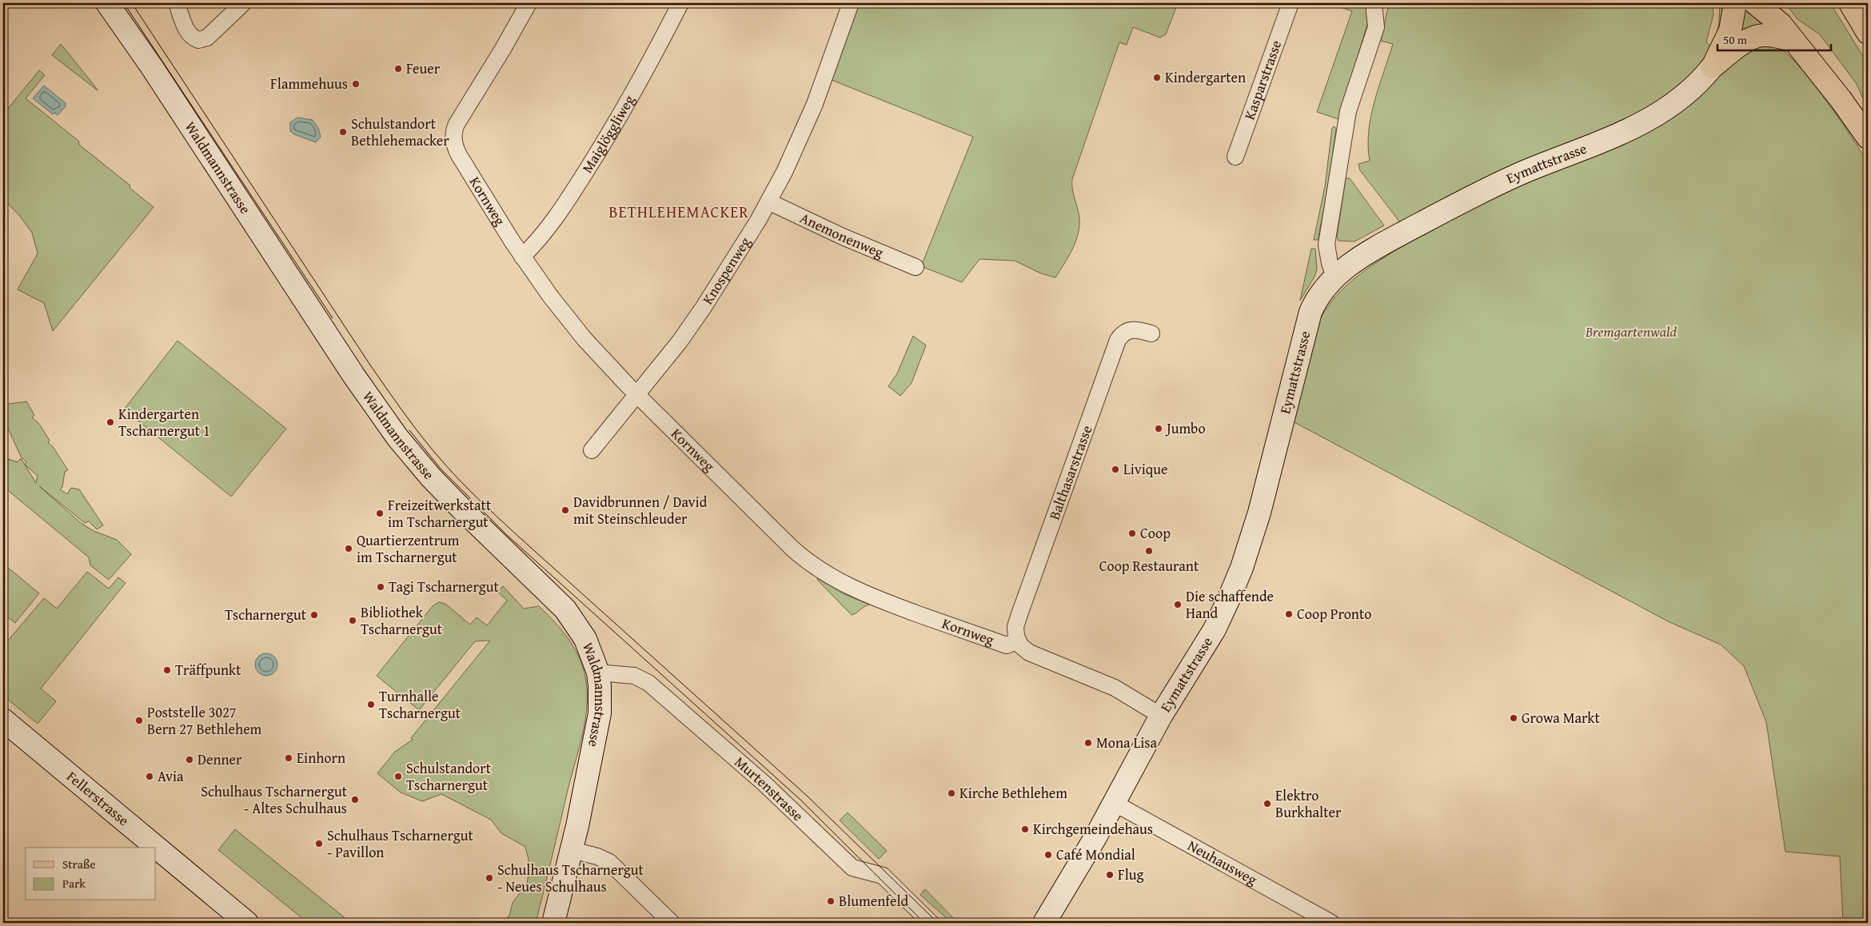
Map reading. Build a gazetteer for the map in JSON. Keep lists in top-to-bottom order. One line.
{"streets":{"street":["Kasparstrasse","Maiglöggliweg","Eymattstrasse","Waldmannstrasse","Kornweg","Anemonenweg","Knospenweg","Balthasarstrasse","Murtenstrasse","Fellerstrasse","Neuhausweg"]},"crossings":[["Maiglöggliweg","Kornweg"],["Eymattstrasse","Neuhausweg"],["Waldmannstrasse","Murtenstrasse"],["Kornweg","Knospenweg"],["Kornweg","Balthasarstrasse"],["Anemonenweg","Knospenweg"]],"districts":["BETHLEHEMACKER"],"parks":["Bremgartenwald"],"places":["Feuer","Kindergarten","Flammehuus","Schulstandort Bethlehemacker","Kindergarten Tscharnergut 1","Jumbo","Livique","Davidbrunnen / David mit Steinschleuder","Freizeitwerkstatt im Tscharnergut","Coop","Quartierzentrum im Tscharnergut","Coop Restaurant","Tagi Tscharnergut","Die schaffende Hand","Coop Pronto","Tscharnergut","Bibliothek Tscharnergut","Träffpunkt","Turnhalle Tscharnergut","Growa Markt","Poststelle 3027 Bern 27 Bethlehem","Mona Lisa","Einhorn","Denner","Avia","Schulstandort Tscharnergut","Kirche Bethlehem","Schulhaus Tscharnergut - Altes Schulhaus","Elektro Burkhalter","Kirchgemeindehaus","Schulhaus Tscharnergut - Pavillon","Café Mondial","Flug","Schulhaus Tscharnergut - Neues Schulhaus","Blumenfeld"],"legend":["Straße","Park"],"scale_bar":"50 m"}
